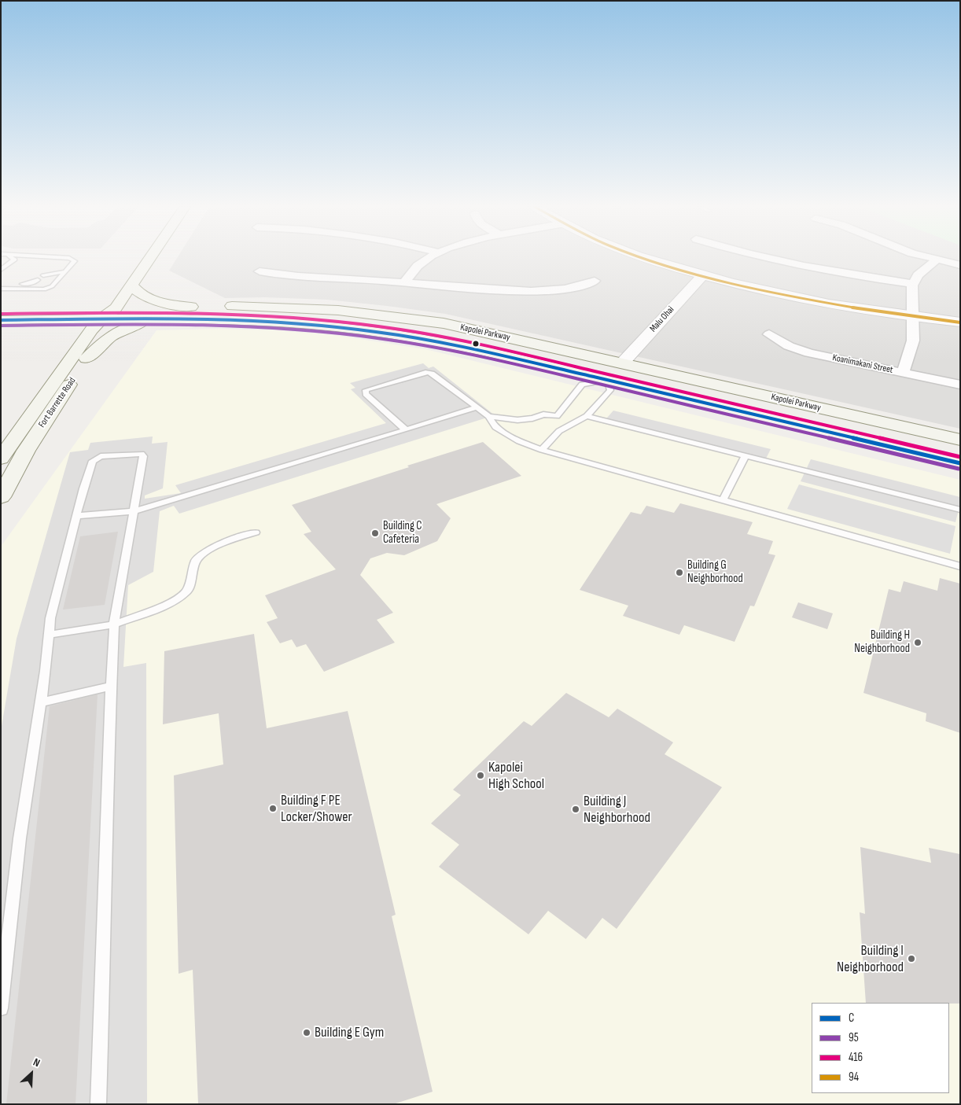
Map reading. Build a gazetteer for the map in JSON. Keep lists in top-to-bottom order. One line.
{"streets":{"main road":["Kapolei Parkway","Fort Barrette Road"],"street":["Malu Ohai","Koanimakani Street"]},"crossings":[["Malu Ohai","Kapolei Parkway"],["Kapolei Parkway","Fort Barrette Road"]],"places":["Building C Cafeteria","Building G Neighborhood","Building H Neighborhood","Kapolei High School","Building F PE Locker/Shower","Building J Neighborhood","Building I Neighborhood","Building E Gym"],"lines":["transit line 94","transit line 416","transit line C","transit line 95"],"legend":["C","95","416","94"],"north":"top right"}
